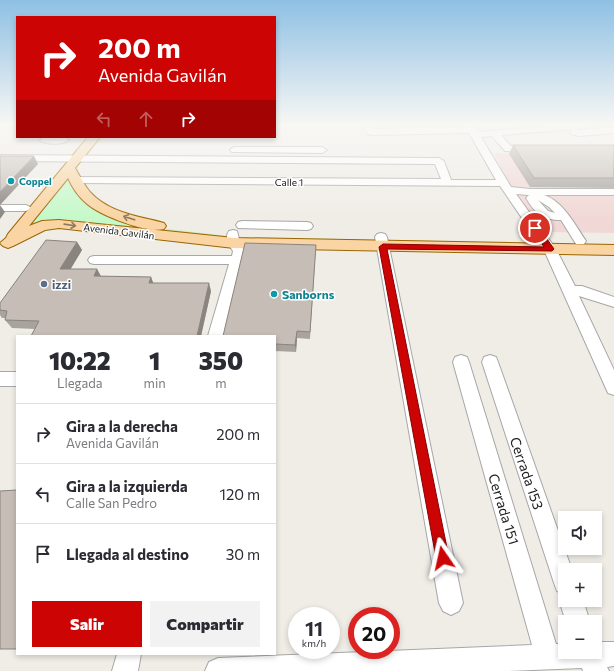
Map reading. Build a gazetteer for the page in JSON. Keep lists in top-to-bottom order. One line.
{"streets":{"main road":["Avenida Gavilán"],"street":["Calle 1","Cerrada 153","Cerrada 151"]},"crossings":[["Calle 1","Avenida Gavilán"]],"places":["Coppel","izzi","Sanborns"],"page":{"turn":["200 m","Avenida Gavilán"],"eta":["10:22","Llegada","1","min","350","m"],"list":[{"name":"Gira a la derecha","note":"Avenida Gavilán","value":"200 m"},{"name":"Gira a la izquierda","note":"Calle San Pedro","value":"120 m"},{"name":"Llegada al destino","value":"30 m"}],"map_buttons":["+","−"],"buttons":["Salir","Compartir"],"speed":"11 km/h","limit":"20"}}
